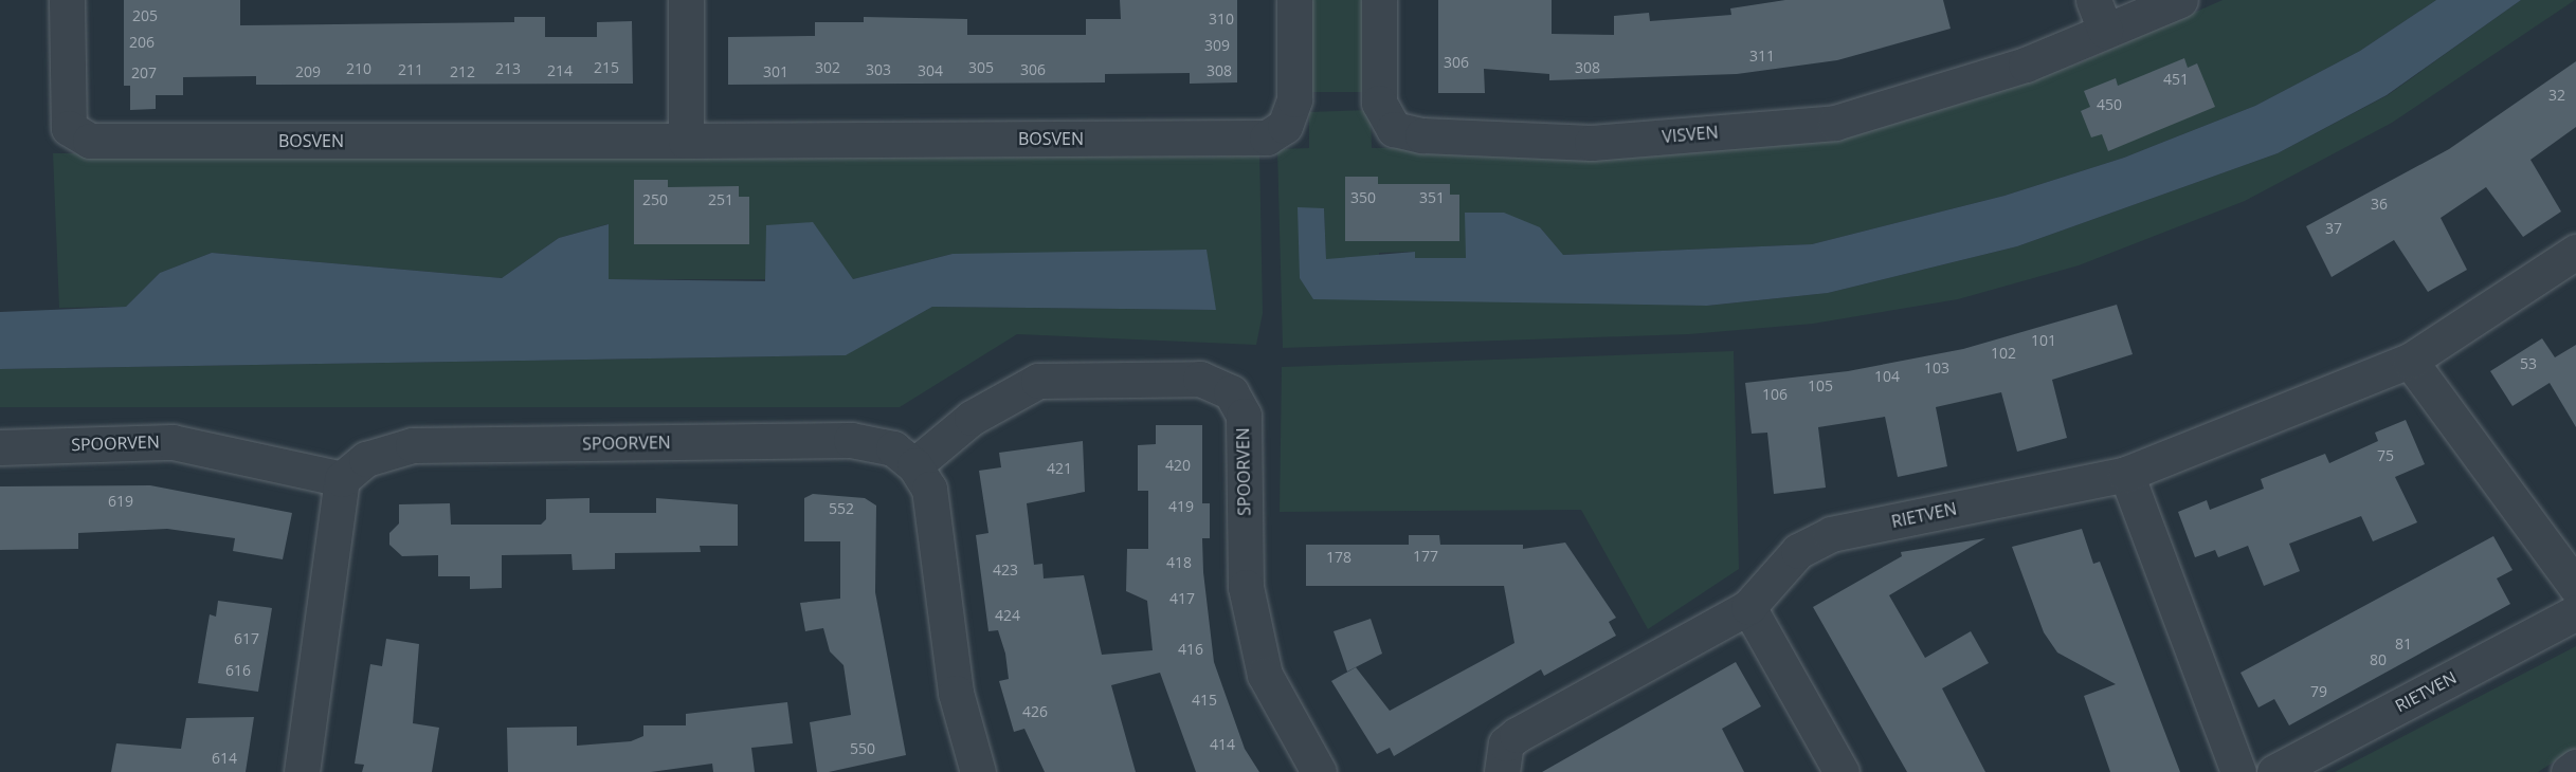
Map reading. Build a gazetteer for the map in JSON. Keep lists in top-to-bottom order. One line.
{"streets":{"street":["VISVEN","BOSVEN","SPOORVEN","RIETVEN"]},"house_numbers":["205","310","206","309","311","306","215","302","305","308","210","213","211","303","306","214","304","308","209","212","301","207","451","32","450","350","351","250","251","36","37","101","102","53","103","104","105","106","75","420","421","619","419","552","177","178","418","423","417","424","617","81","416","80","616","79","415","426","414","550","614"]}
